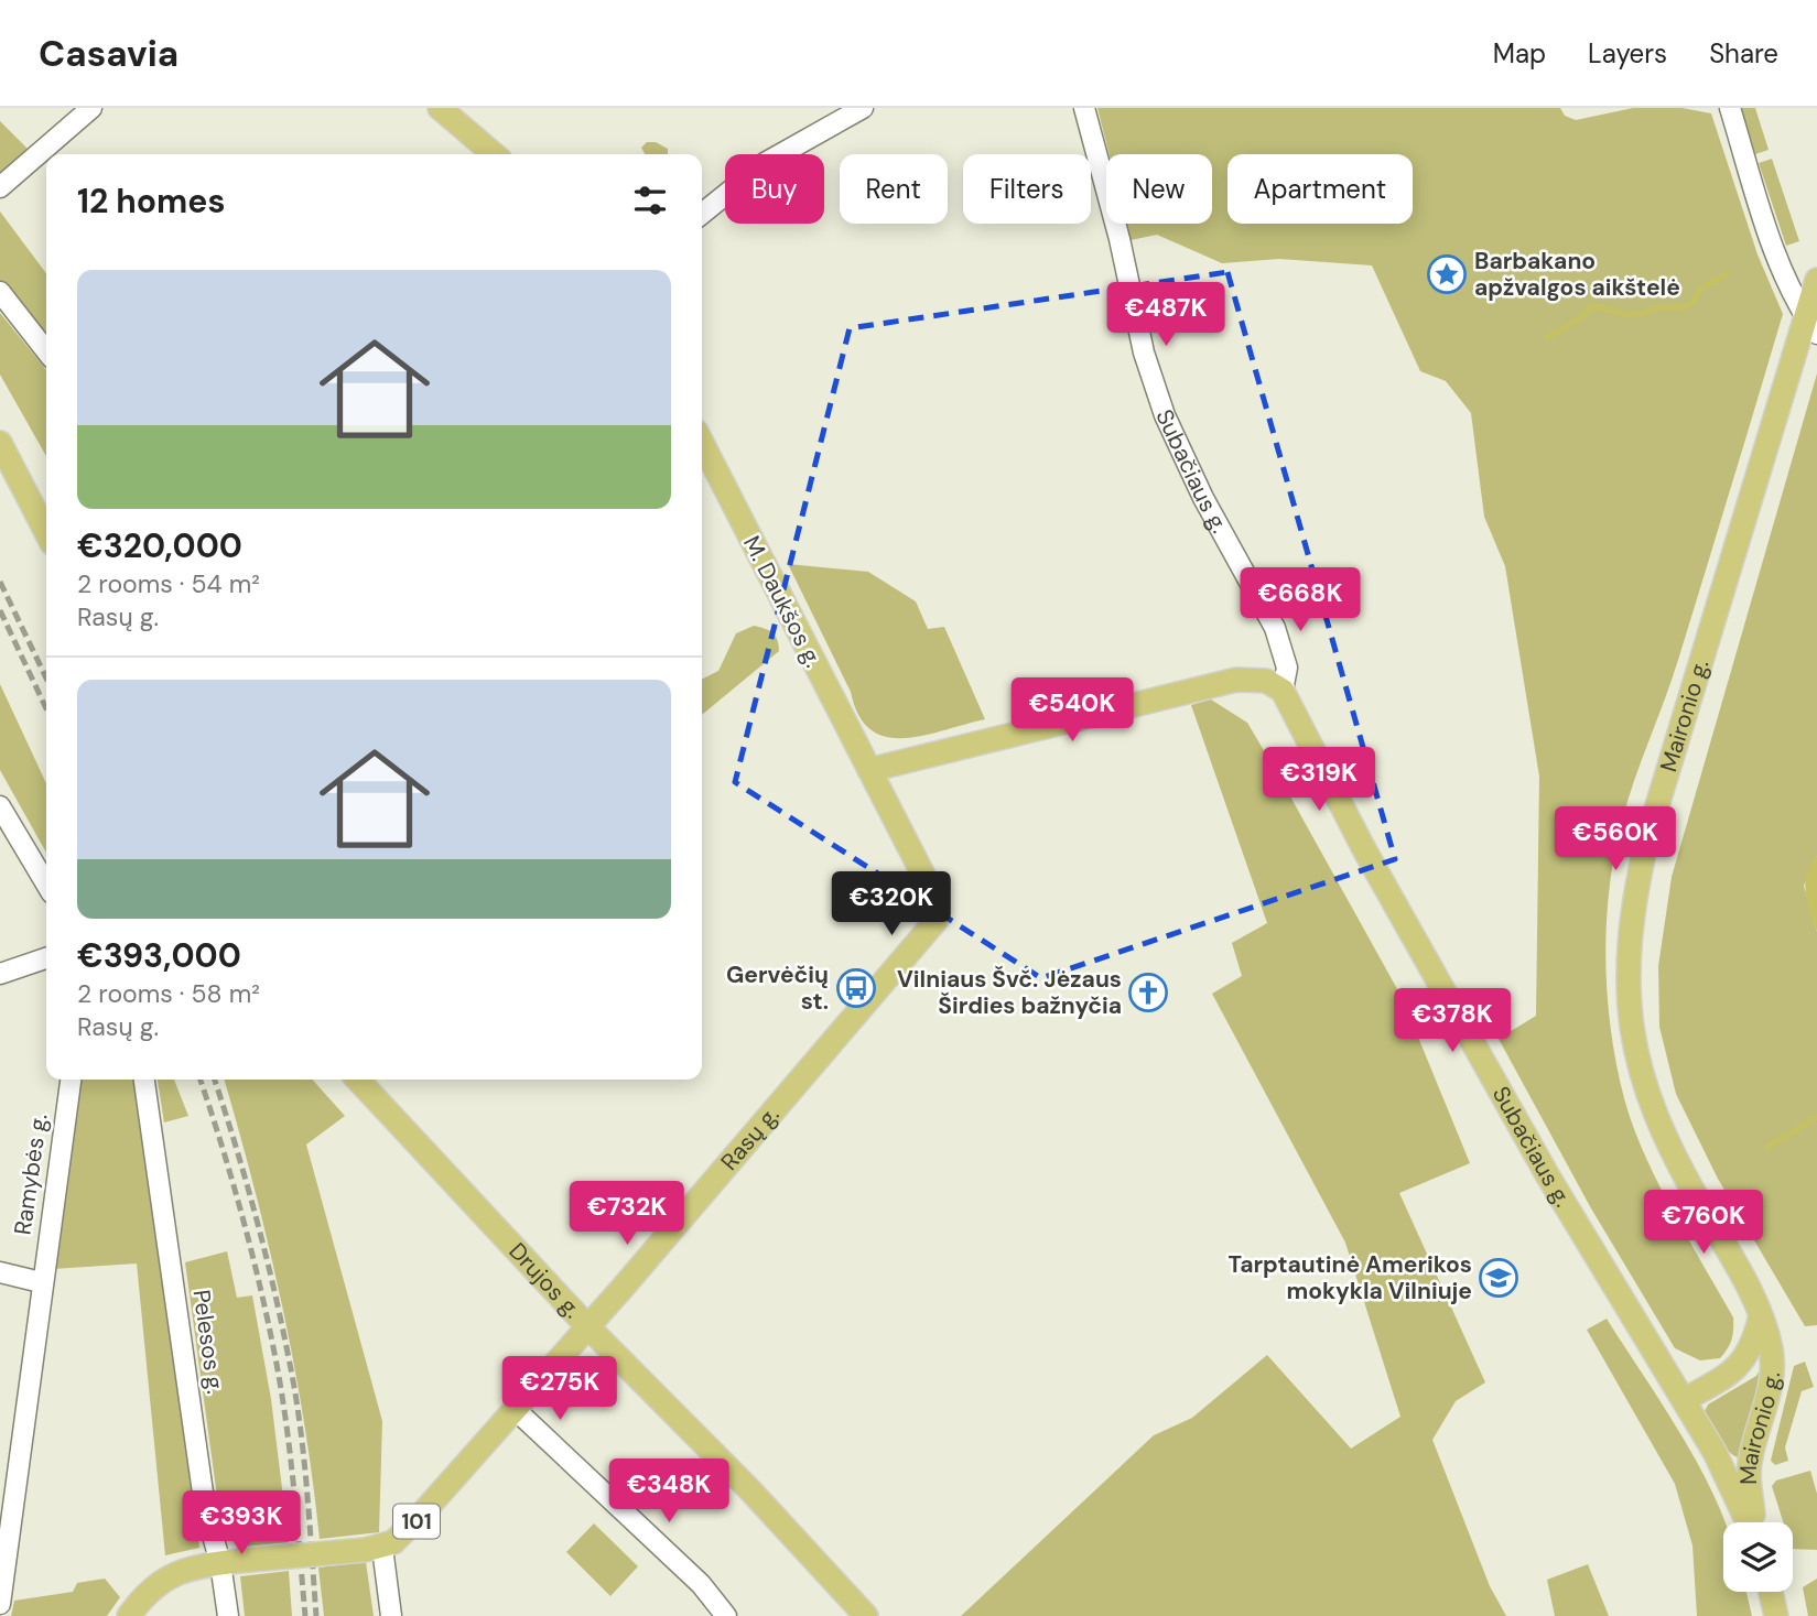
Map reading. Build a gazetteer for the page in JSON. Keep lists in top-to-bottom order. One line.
{"streets":{"main road":["Subačiaus g.","M. Daukšos g.","Maironio g.","Rasų g.","Drujos g.","101"],"street":["Ramybės g.","Pelesos g."]},"crossings":[["Subačiaus g.","Maironio g."],["M. Daukšos g.","Rasų g."],["Rasų g.","Drujos g."],["Rasų g.","101"],["Pelesos g.","101"]],"places":{"place":["Barbakano apžvalgos aikštelė"],"bus stop":["Gervėčių st."],"church":["Vilniaus Švč. Jėzaus Širdies bažnyčia"],"school or university":["Tarptautinė Amerikos mokykla Vilniuje"]},"page":{"header":"Casavia","nav":["Map","Layers","Share"],"chip":["Buy","Rent","Filters","New","Apartment"],"heading":"12 homes","list":[{"name":"€320,000","note":"2 rooms · 54 m² · Rasų g."},{"name":"€393,000","note":"2 rooms · 58 m² · Rasų g."}],"price":["€487K","€668K","€540K","€319K","€560K","€320K","€378K","€732K","€760K","€275K","€348K","€393K"]}}
